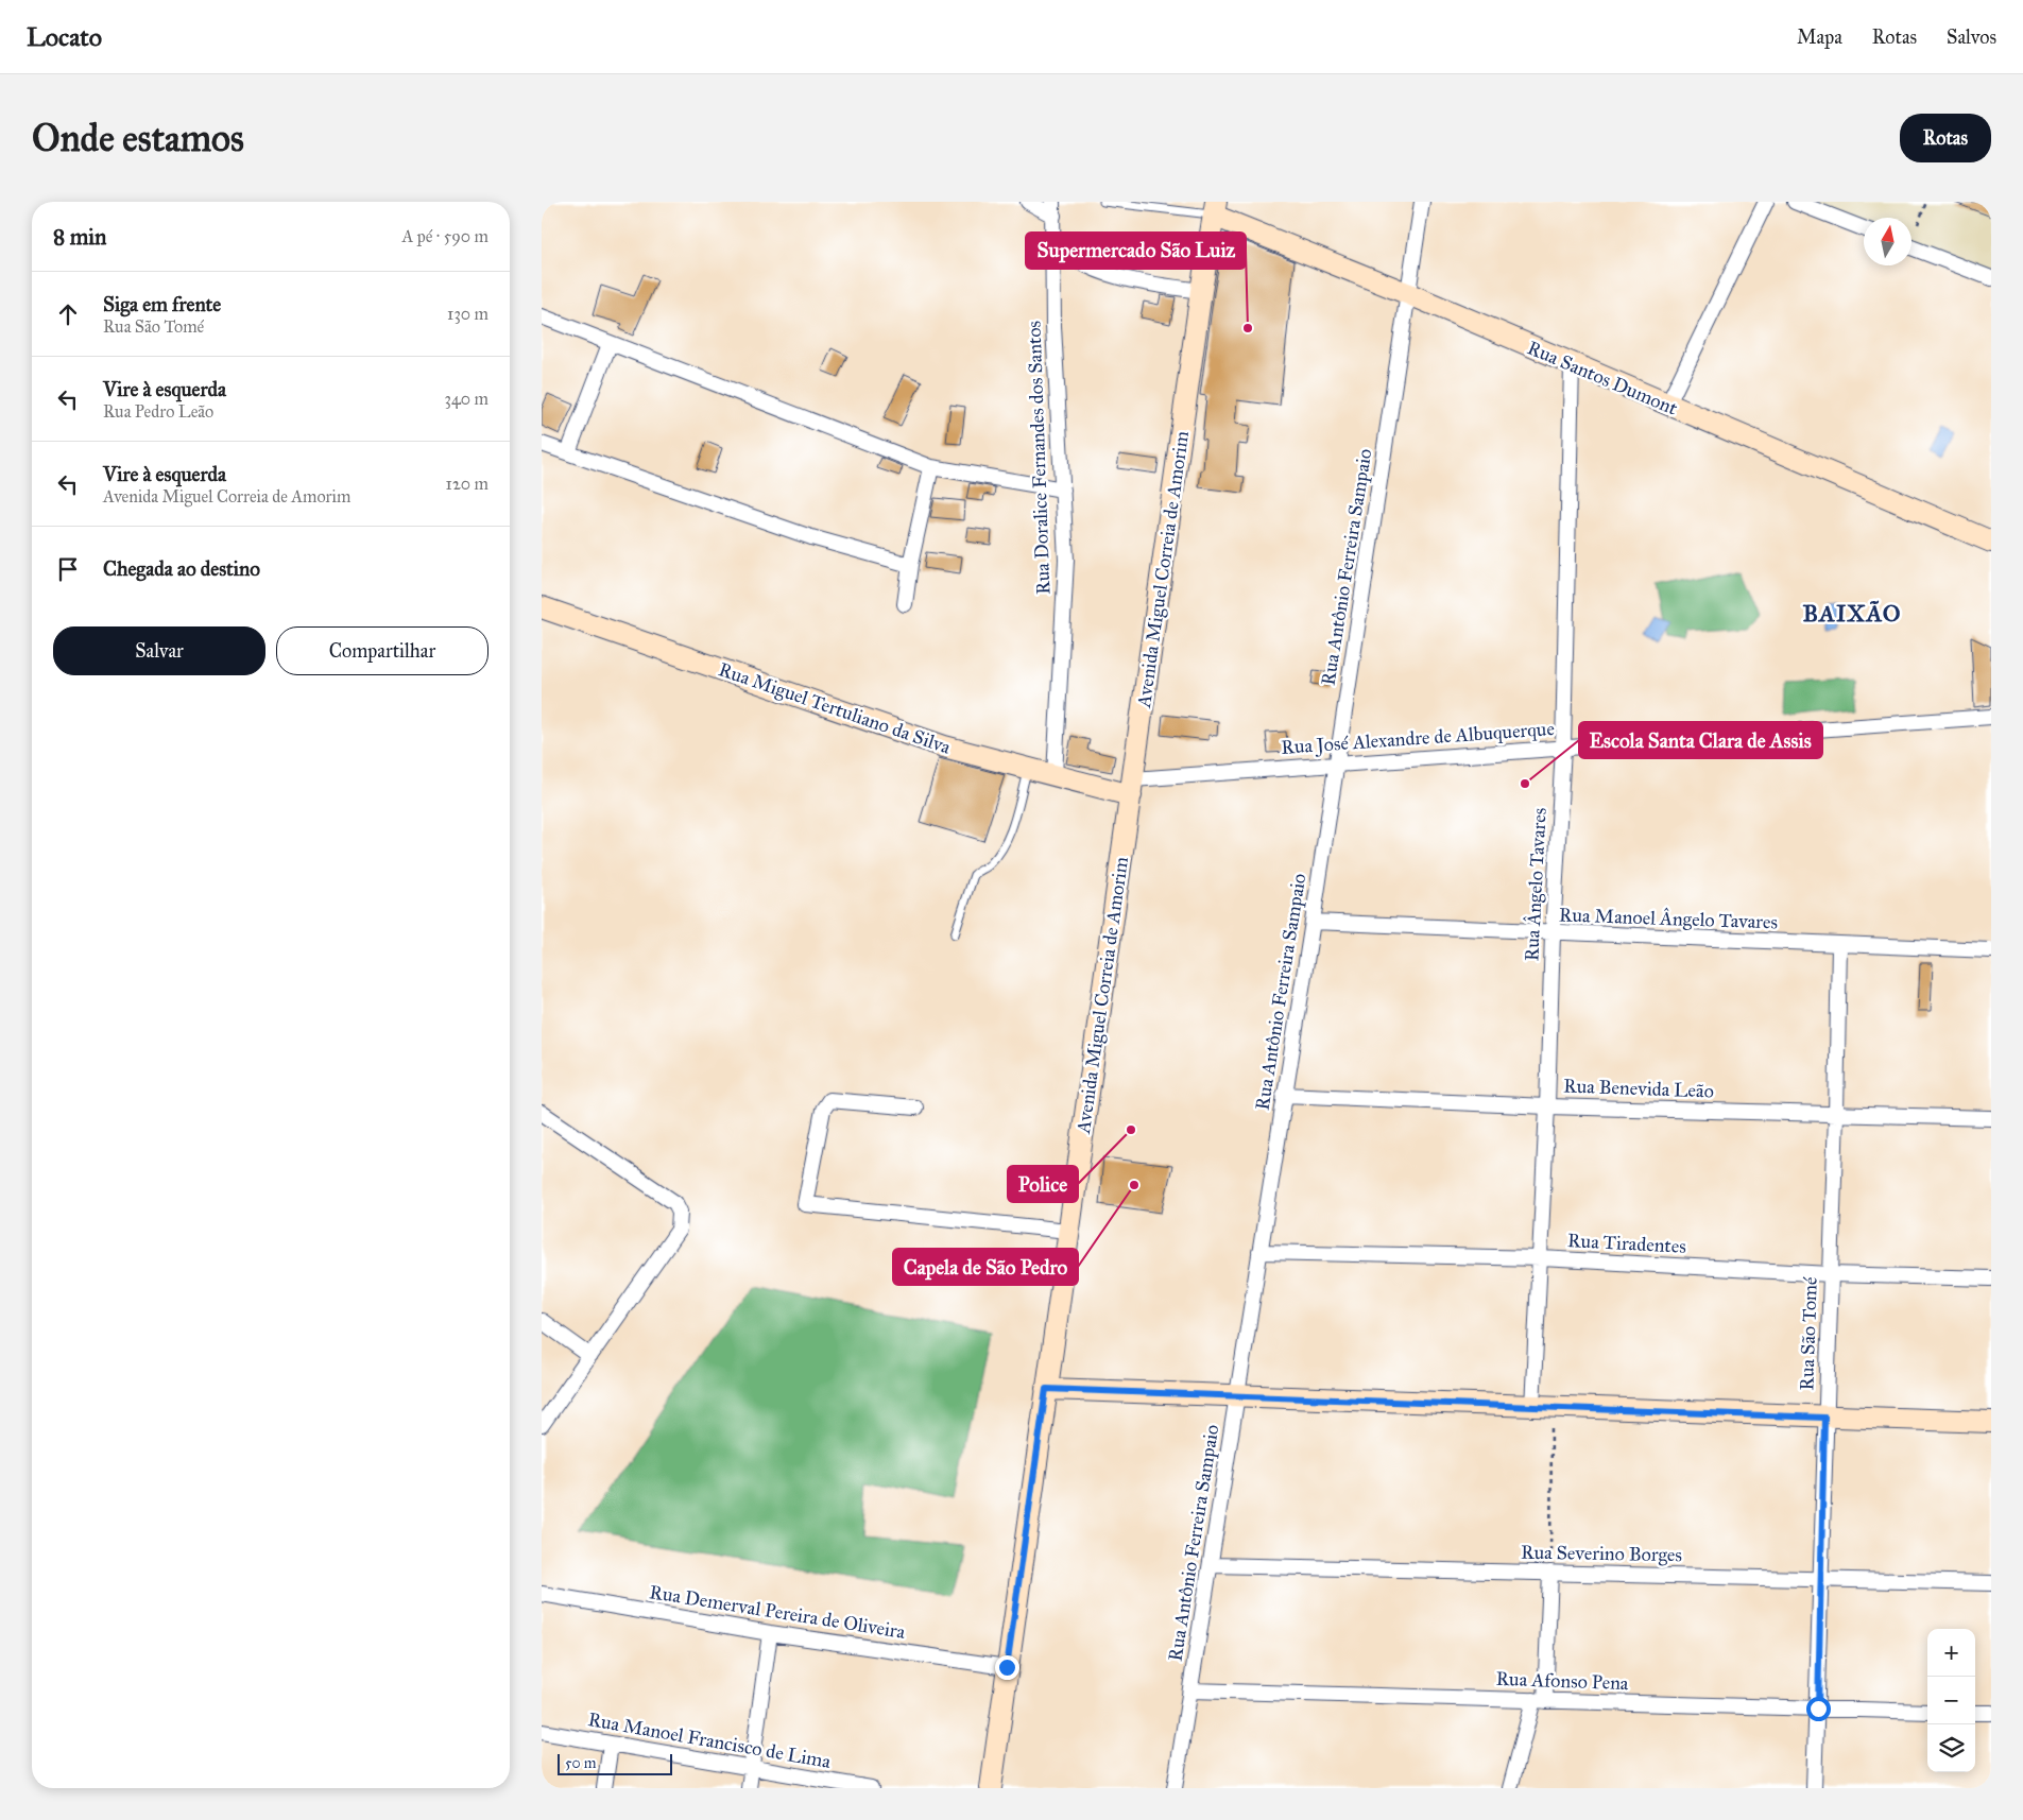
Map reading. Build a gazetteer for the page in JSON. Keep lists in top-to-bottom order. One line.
{"streets":{"street":["Rua Santos Dumont","Rua Doralice Fernandes dos Santos","Rua Antônio Ferreira Sampaio","Avenida Miguel Correia de Amorim","Rua Miguel Tertuliano da Silva","Rua José Alexandre de Albuquerque","Rua Ângelo Tavares","Rua Manoel Ângelo Tavares","Rua Benevida Leão","Rua Tiradentes","Rua São Tomé","Rua Severino Borges","Rua Demerval Pereira de Oliveira","Rua Afonso Pena","Rua Manoel Francisco de Lima"]},"crossings":[["Rua Santos Dumont","Rua Antônio Ferreira Sampaio"],["Rua Santos Dumont","Avenida Miguel Correia de Amorim"],["Rua Santos Dumont","Rua Ângelo Tavares"],["Rua Doralice Fernandes dos Santos","Rua Miguel Tertuliano da Silva"],["Rua Antônio Ferreira Sampaio","Rua José Alexandre de Albuquerque"],["Rua Antônio Ferreira Sampaio","Rua Manoel Ângelo Tavares"],["Rua Antônio Ferreira Sampaio","Rua Benevida Leão"],["Rua Antônio Ferreira Sampaio","Rua Tiradentes"],["Rua Antônio Ferreira Sampaio","Rua Severino Borges"],["Rua Antônio Ferreira Sampaio","Rua Afonso Pena"],["Avenida Miguel Correia de Amorim","Rua Miguel Tertuliano da Silva"],["Avenida Miguel Correia de Amorim","Rua José Alexandre de Albuquerque"],["Avenida Miguel Correia de Amorim","Rua Demerval Pereira de Oliveira"],["Rua Miguel Tertuliano da Silva","Rua José Alexandre de Albuquerque"],["Rua José Alexandre de Albuquerque","Rua Ângelo Tavares"],["Rua Ângelo Tavares","Rua Manoel Ângelo Tavares"],["Rua Ângelo Tavares","Rua Benevida Leão"],["Rua Ângelo Tavares","Rua Tiradentes"],["Rua Manoel Ângelo Tavares","Rua São Tomé"],["Rua Benevida Leão","Rua São Tomé"],["Rua Tiradentes","Rua São Tomé"],["Rua São Tomé","Rua Severino Borges"],["Rua São Tomé","Rua Afonso Pena"]],"districts":["BAIXÃO"],"places":["Supermercado São Luiz","Escola Santa Clara de Assis","Police","Capela de São Pedro"],"scale_bar":"50 m","north":"top","page":{"header":"Locato","nav":["Mapa","Rotas","Salvos"],"buttons":["Rotas",["Salvar","Compartilhar"]],"title":"Onde estamos","heading":["8 min","A pé · 590 m"],"list":[["Siga em frente","Rua São Tomé","130 m"],["Vire à esquerda","Rua Pedro Leão","340 m"],["Vire à esquerda","Avenida Miguel Correia de Amorim","120 m"],"Chegada ao destino"],"map_buttons":["+","−"],"scale":"50 m"}}
